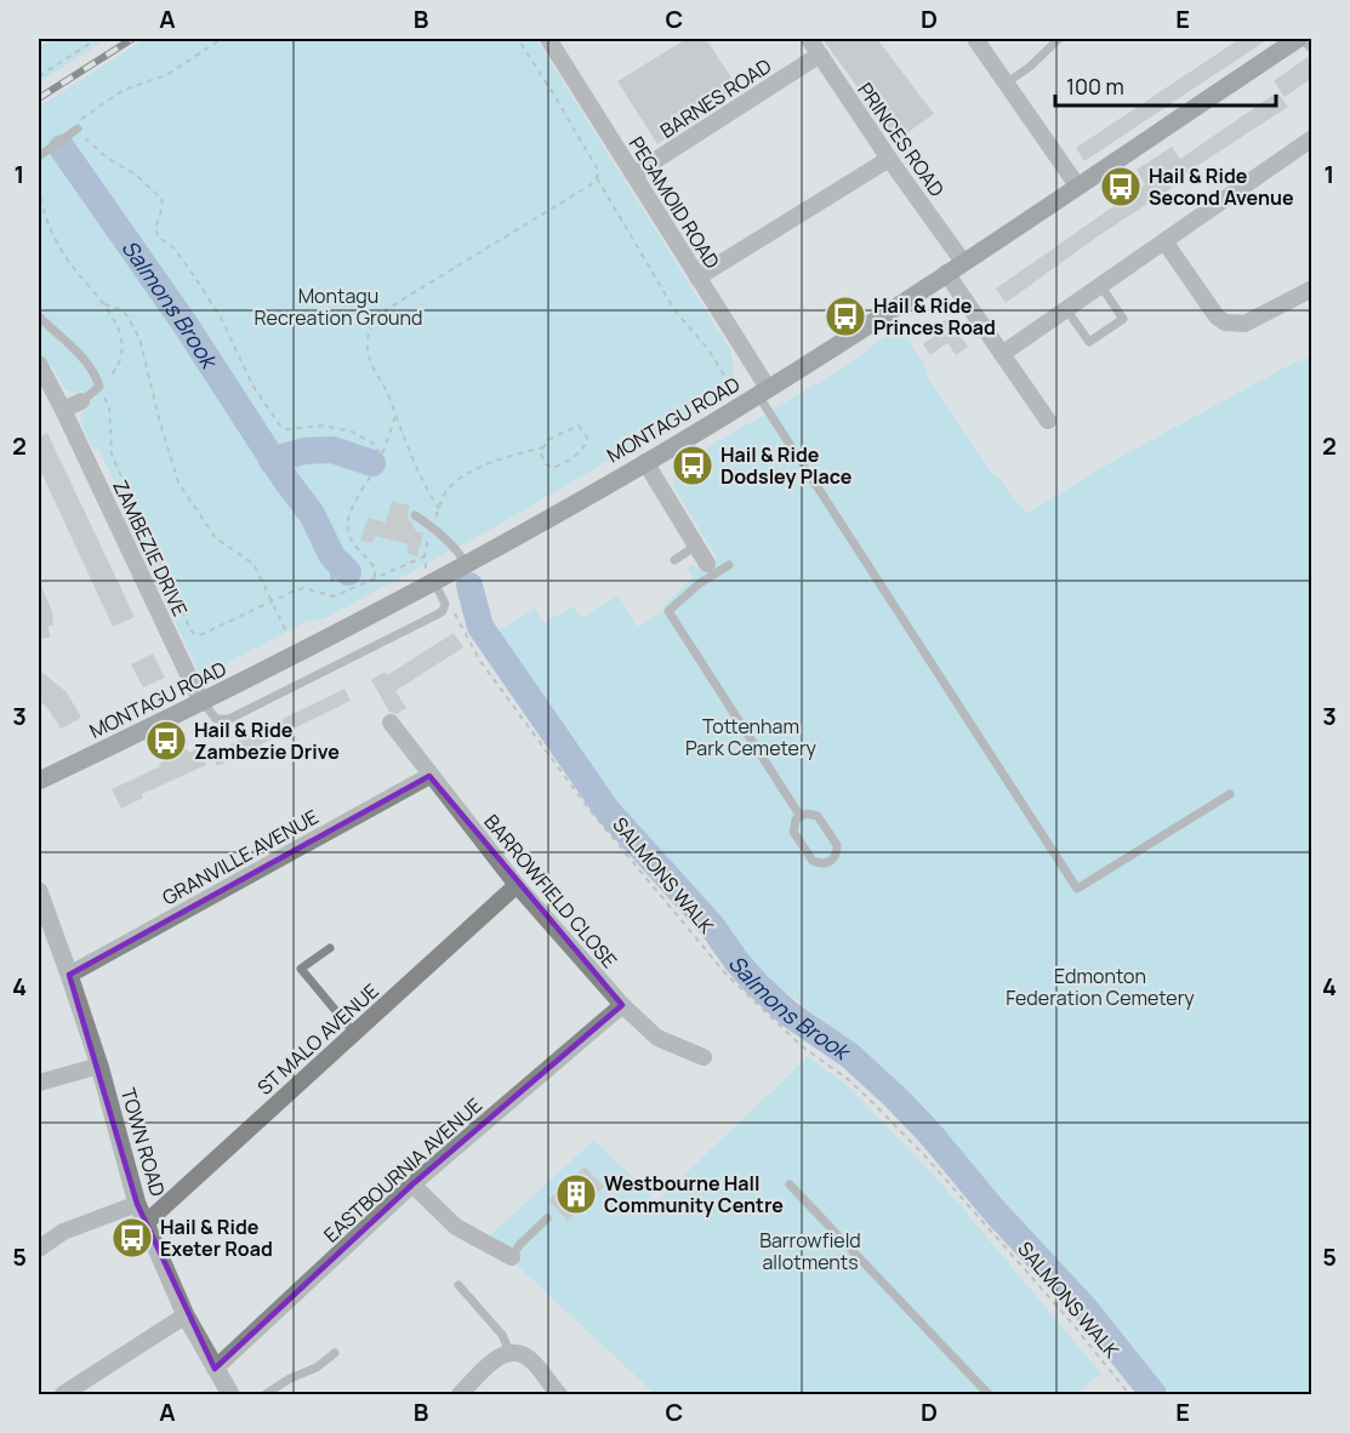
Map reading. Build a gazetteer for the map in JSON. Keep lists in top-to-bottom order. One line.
{"streets":{"main road":["MONTAGU ROAD"],"street":["BARNES ROAD","PRINCES ROAD","PEGAMOID ROAD","ZAMBEZIE DRIVE","GRANVILLE AVENUE","BARROWFIELD CLOSE","ST MALO AVENUE","TOWN ROAD","EASTBOURNIA AVENUE"],"path":["SALMONS WALK"]},"crossings":[["BARNES ROAD","PRINCES ROAD"],["BARNES ROAD","PEGAMOID ROAD"],["PRINCES ROAD","MONTAGU ROAD"],["PEGAMOID ROAD","MONTAGU ROAD"],["MONTAGU ROAD","ZAMBEZIE DRIVE"],["GRANVILLE AVENUE","BARROWFIELD CLOSE"],["GRANVILLE AVENUE","TOWN ROAD"],["BARROWFIELD CLOSE","ST MALO AVENUE"],["BARROWFIELD CLOSE","EASTBOURNIA AVENUE"],["ST MALO AVENUE","TOWN ROAD"],["TOWN ROAD","EASTBOURNIA AVENUE"]],"water":["Salmons Brook"],"parks":["Montagu Recreation Ground","Tottenham Park Cemetery","Edmonton Federation Cemetery","Barrowfield allotments"],"places":{"bus stop":["Hail & Ride Second Avenue","Hail & Ride Princes Road","Hail & Ride Dodsley Place","Hail & Ride Zambezie Drive","Hail & Ride Exeter Road"],"building":["Westbourne Hall Community Centre"]},"scale_bar":"100 m","grid":{"columns":["A","B","C","D","E"],"rows":["1","2","3","4","5"]}}
